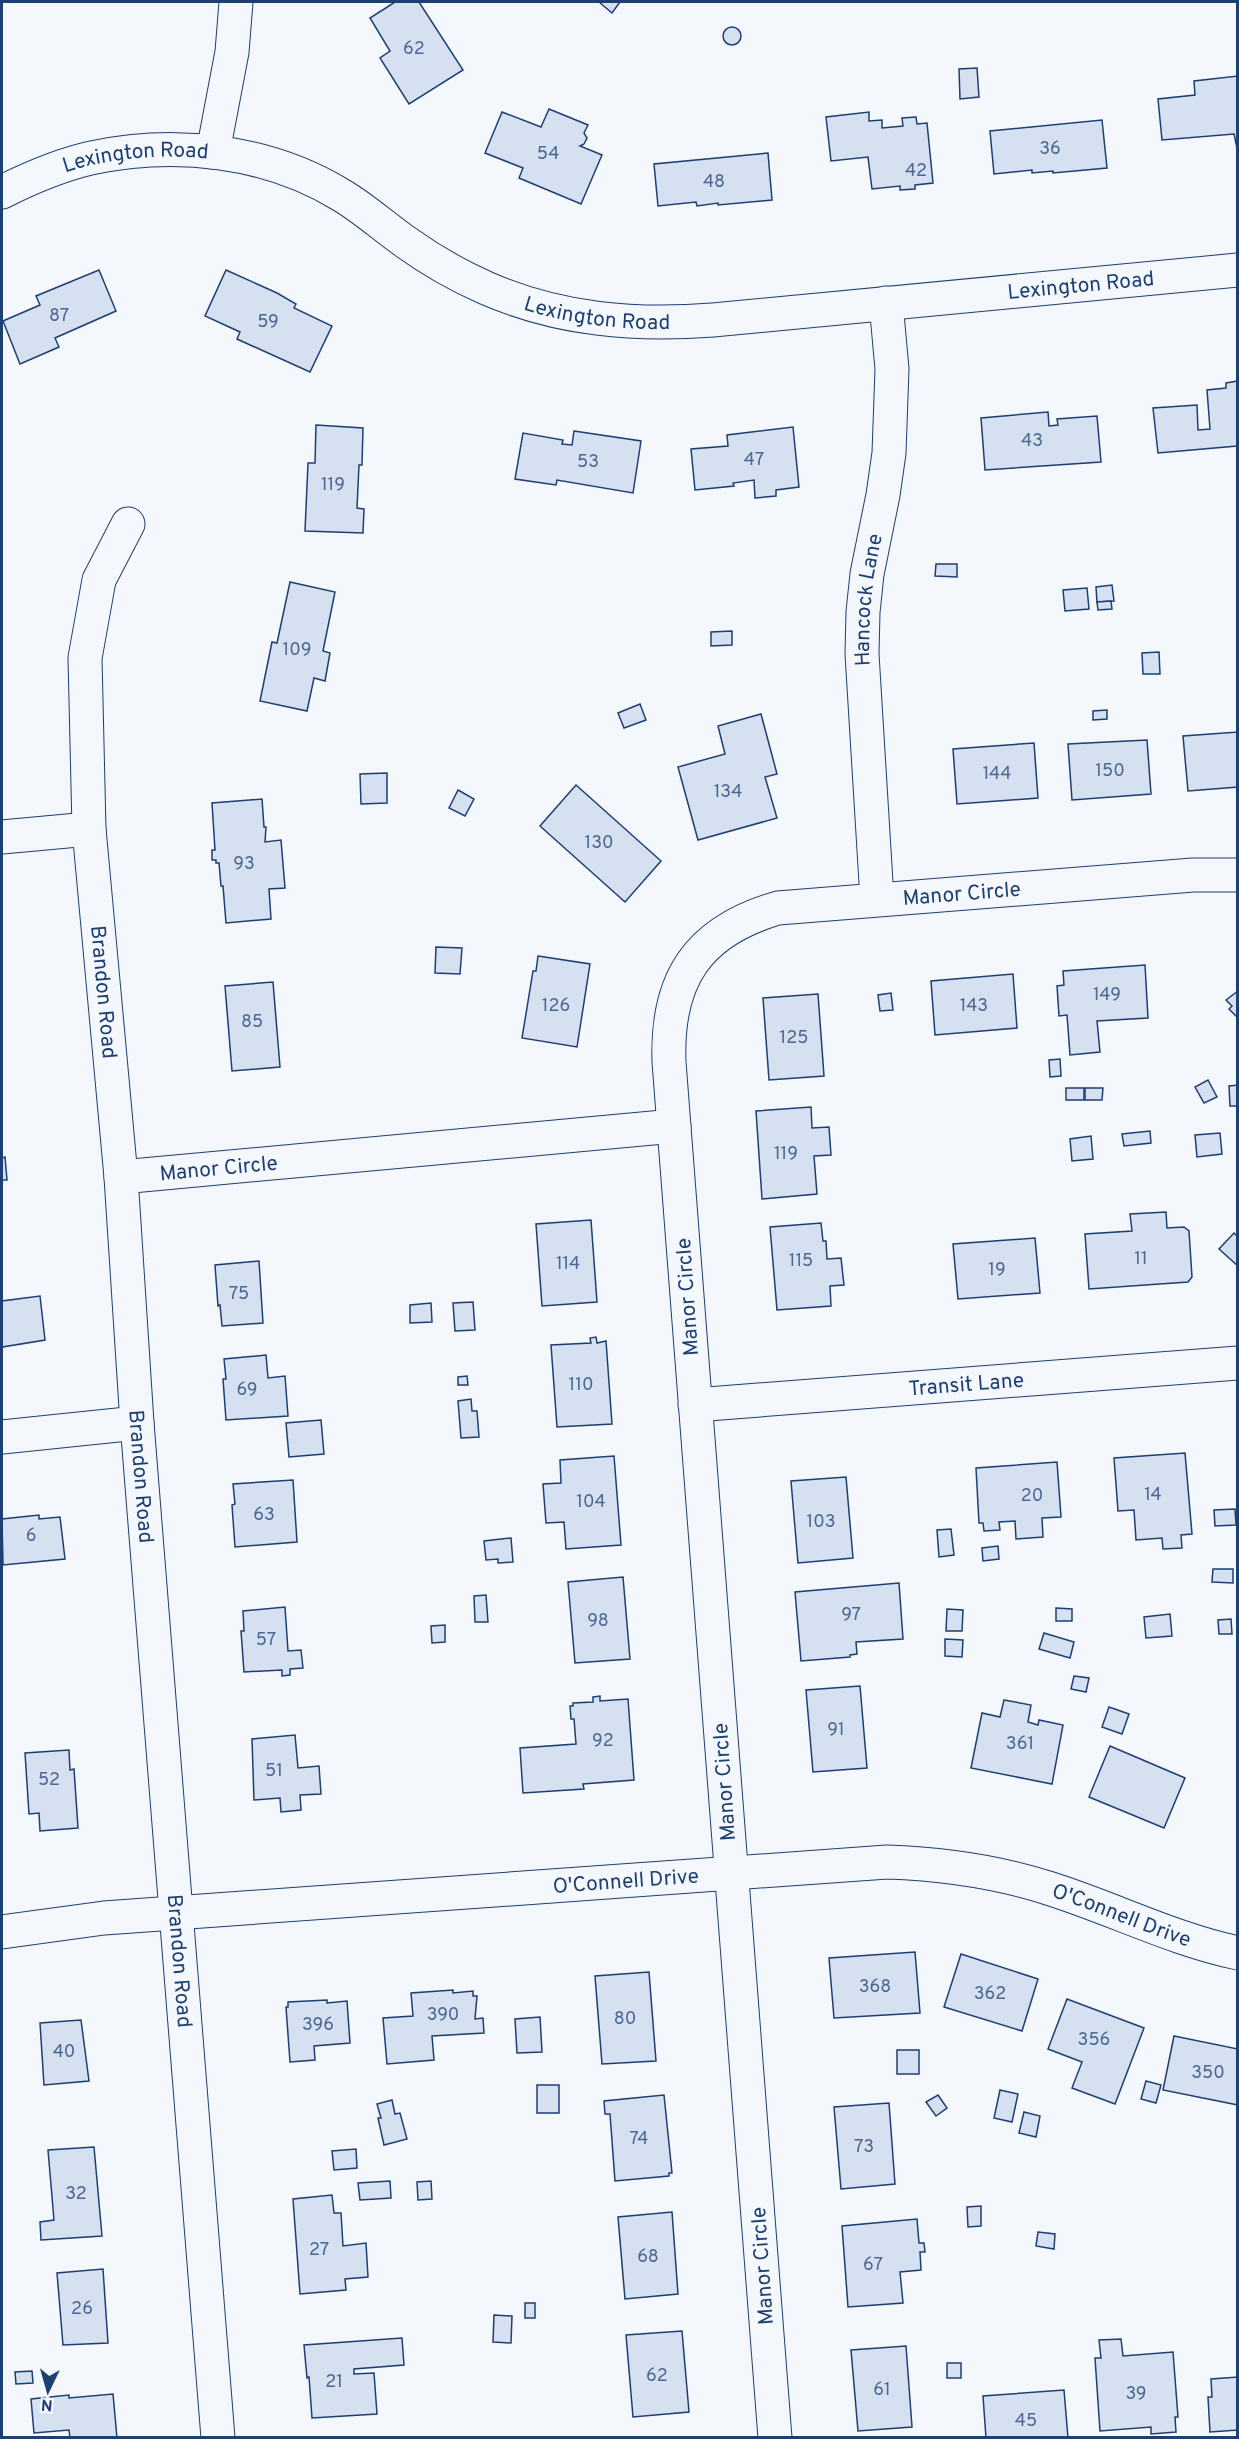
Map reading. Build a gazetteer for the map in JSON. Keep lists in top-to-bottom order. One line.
{"streets":{"street":["Lexington Road","Hancock Lane","Manor Circle","Brandon Road","Transit Lane","O'Connell Drive"]},"crossings":[["Lexington Road","Hancock Lane"],["Hancock Lane","Manor Circle"],["Manor Circle","Brandon Road"],["Manor Circle","Transit Lane"],["Manor Circle","O'Connell Drive"],["Brandon Road","O'Connell Drive"]],"house_numbers":["62","36","54","42","48","87","59","43","47","53","119","109","150","144","134","130","93","149","126","143","85","125","119","11","115","114","19","75","110","69","14","20","104","63","103","6","97","98","57","91","92","361","51","52","368","362","390","80","396","356","40","350","74","73","32","27","68","67","26","62","21","61","39","45"],"north":"bottom"}
